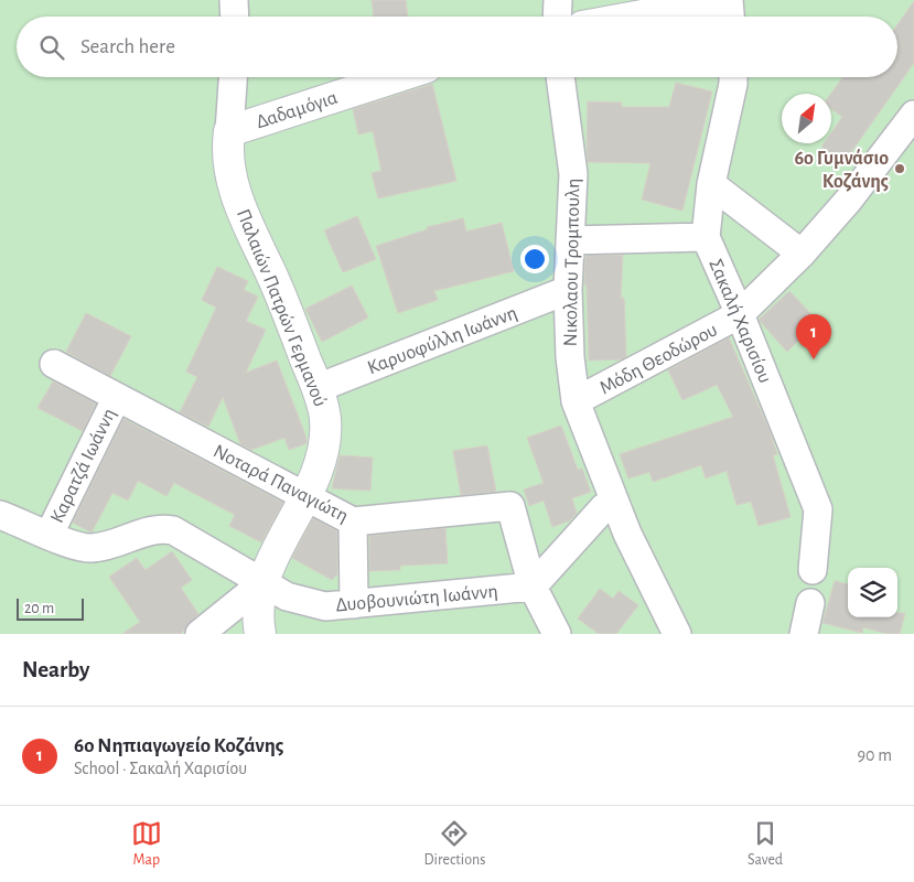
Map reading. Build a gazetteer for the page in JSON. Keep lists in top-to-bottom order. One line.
{"streets":{"street":["Δαδαμόγια","Νικολαου Τρομπουλη","Παλαιών Πατρών Γερμανού","Σακαλή Χαρισίου","Καρυοφύλλη Ιωάννη","Μόδη Θεοδώρου","Καρατζά Ιωάννη","Νοταρά Παναγιώτη","Δυοβουνιώτη Ιωάννη"]},"crossings":[["Δαδαμόγια","Παλαιών Πατρών Γερμανού"],["Νικολαου Τρομπουλη","Καρυοφύλλη Ιωάννη"],["Νικολαου Τρομπουλη","Μόδη Θεοδώρου"],["Παλαιών Πατρών Γερμανού","Καρυοφύλλη Ιωάννη"],["Παλαιών Πατρών Γερμανού","Νοταρά Παναγιώτη"],["Παλαιών Πατρών Γερμανού","Δυοβουνιώτη Ιωάννη"],["Σακαλή Χαρισίου","Μόδη Θεοδώρου"],["Καρατζά Ιωάννη","Νοταρά Παναγιώτη"],["Καρατζά Ιωάννη","Δυοβουνιώτη Ιωάννη"],["Νοταρά Παναγιώτη","Δυοβουνιώτη Ιωάννη"]],"places":["6ο Γυμνάσιο Κοζάνης"],"scale_bar":"20 m","north":"top right","page":{"search":"Search here","pins":"1","scale":"20 m","heading":"Nearby","list":[{"mark":"1","name":"6ο Νηπιαγωγείο Κοζάνης","note":"School · Σακαλή Χαρισίου","value":"90 m"}],"nav":["Map","Directions","Saved"]}}
